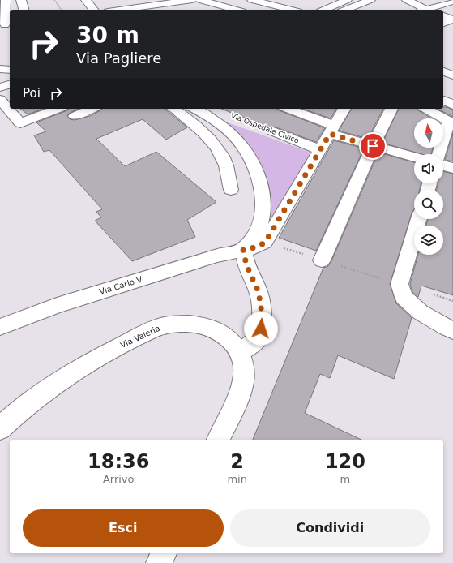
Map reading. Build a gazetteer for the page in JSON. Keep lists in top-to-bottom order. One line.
{"streets":{"street":["Via Ospedale Civico","Via Carlo V","Via Valeria"]},"crossings":[["Via Ospedale Civico","Via Carlo V"]],"north":"top","page":{"turn":["30 m","Via Pagliere"],"then":"Poi","eta":["18:36","Arrivo","2","min","120","m"],"buttons":["Esci","Condividi"]}}
